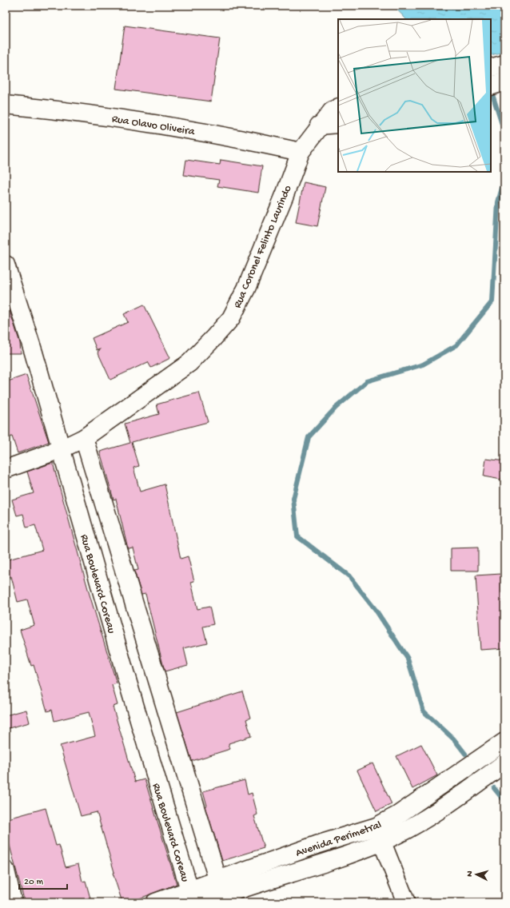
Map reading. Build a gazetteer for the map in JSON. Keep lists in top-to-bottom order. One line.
{"streets":{"street":["Rua Olavo Oliveira","Rua Coronel Felinto Laurindo","Rua Boulevard Coreau","Avenida Perimetral"]},"crossings":[["Rua Olavo Oliveira","Rua Coronel Felinto Laurindo"],["Rua Coronel Felinto Laurindo","Rua Boulevard Coreau"],["Rua Boulevard Coreau","Avenida Perimetral"]],"scale_bar":"20 m","north":"left"}
